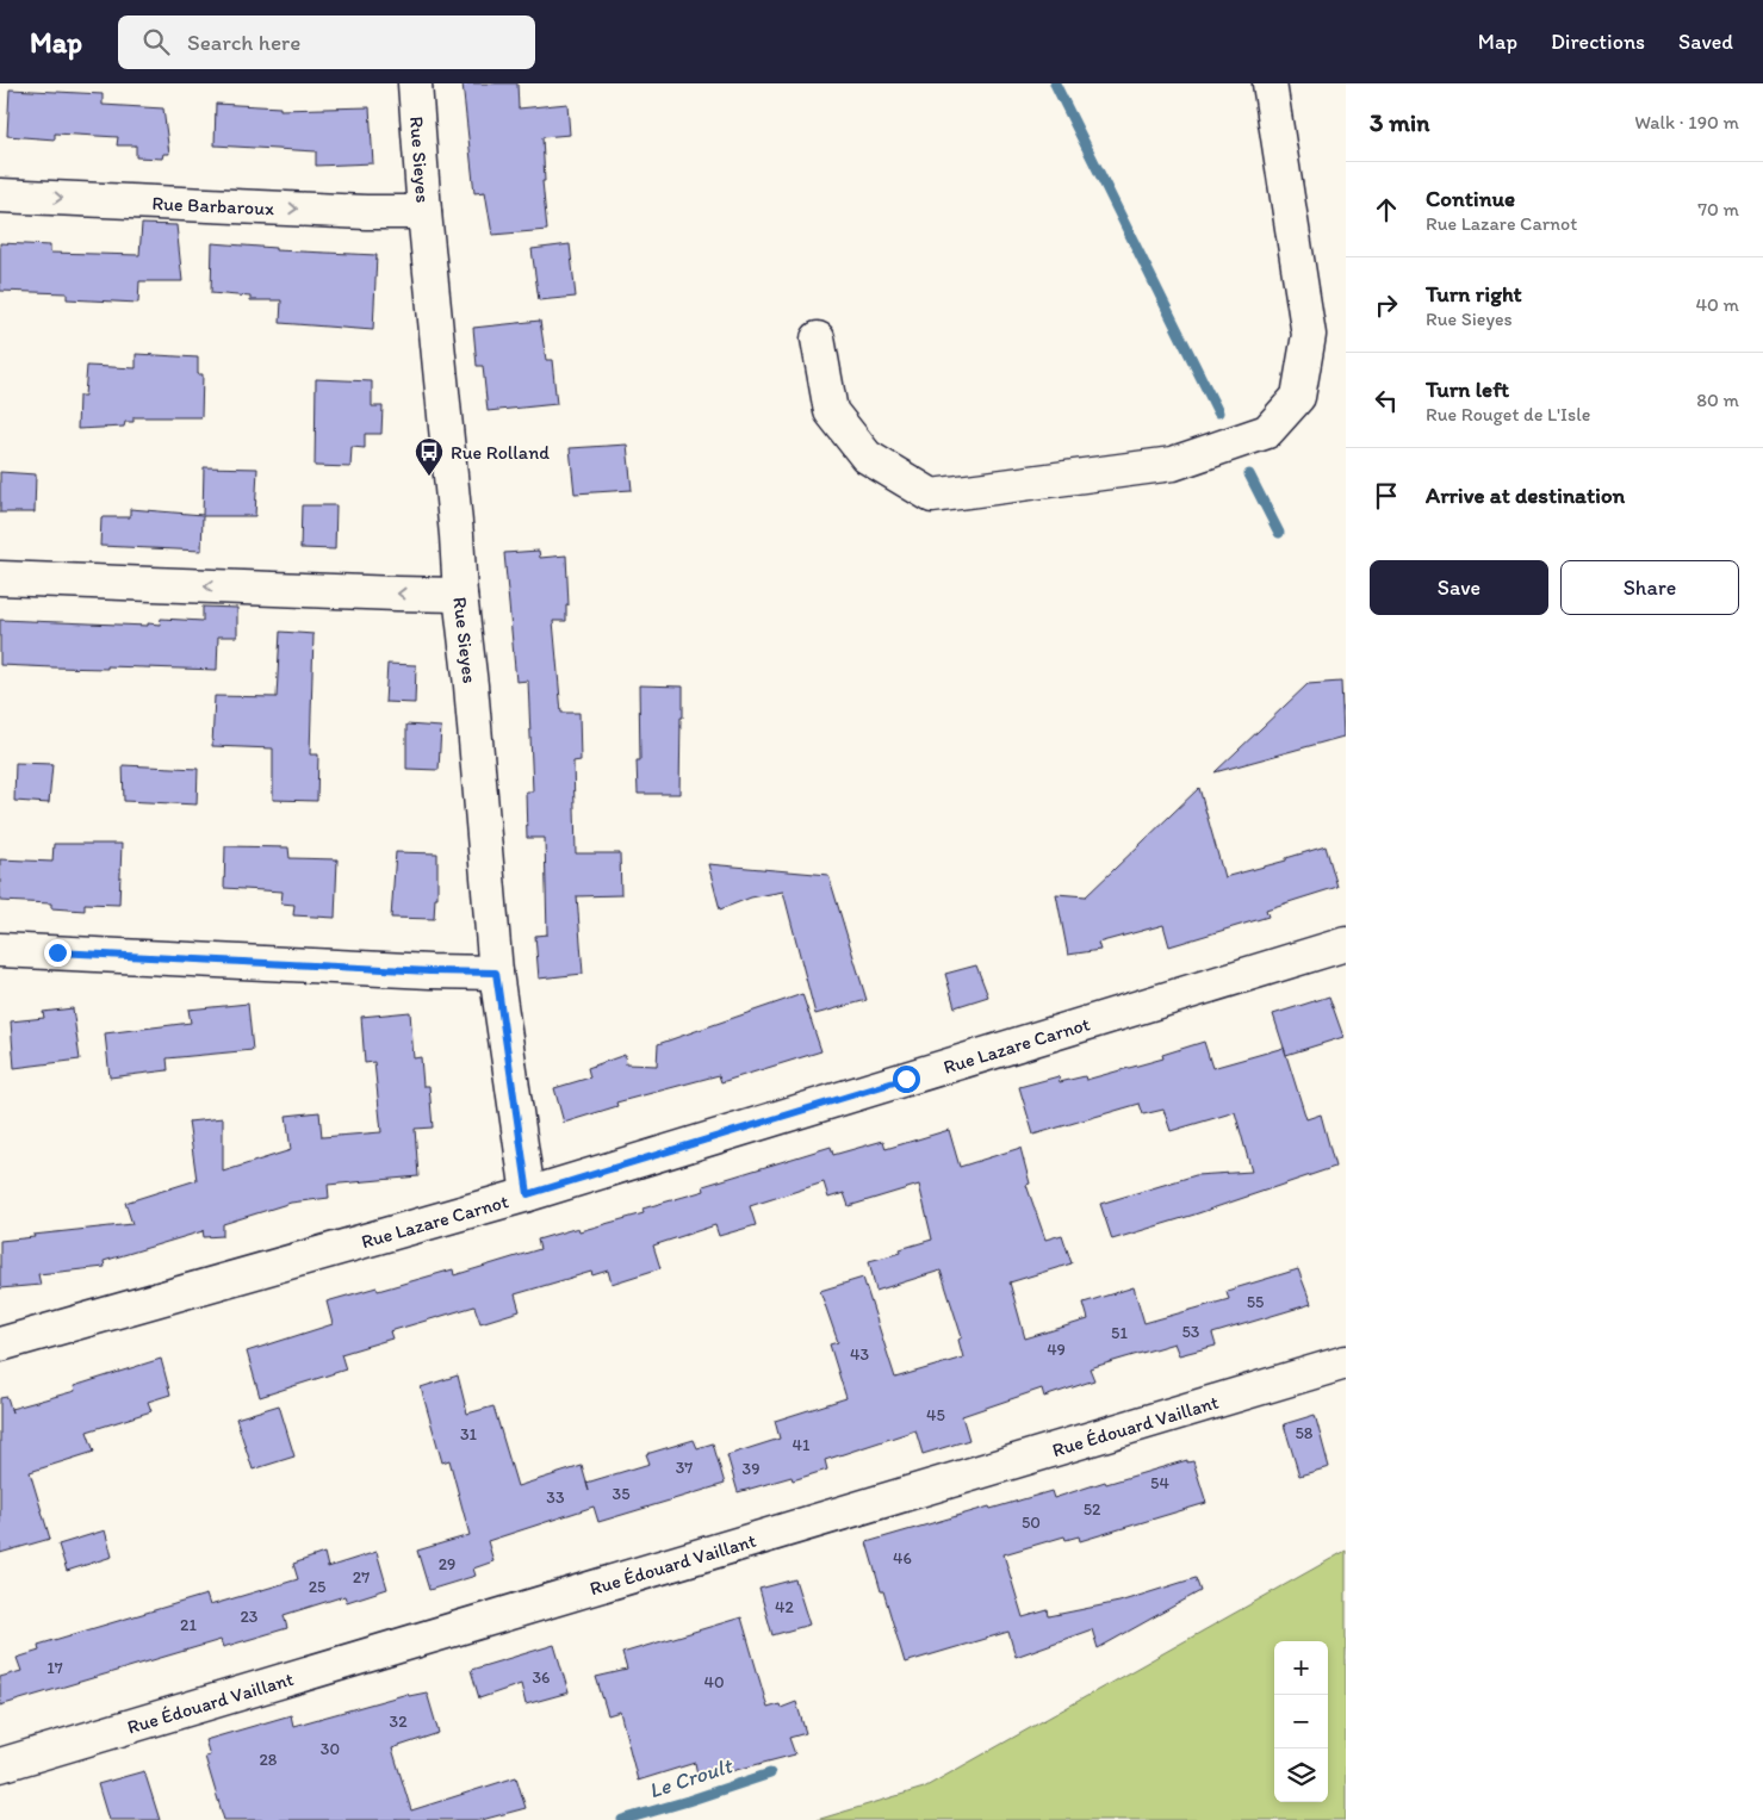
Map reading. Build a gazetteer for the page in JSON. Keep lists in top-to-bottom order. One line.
{"streets":{"street":["Rue Sieyes","Rue Barbaroux","Rue Lazare Carnot","Rue Édouard Vaillant"]},"crossings":[["Rue Sieyes","Rue Barbaroux"],["Rue Sieyes","Rue Lazare Carnot"]],"one_way":["Rue Barbaroux"],"water":["Le Croult"],"places":{"bus stop":["Rue Rolland"]},"house_numbers":["55","53","51","49","43","45","58","31","41","37","39","54","35","33","52","50","46","29","27","25","42","23","21","17","36","40","32","30","28"],"page":{"header":"Map","search":"Search here","nav":["Map","Directions","Saved"],"heading":["3 min","Walk · 190 m"],"list":[["Continue","Rue Lazare Carnot","70 m"],["Turn right","Rue Sieyes","40 m"],["Turn left","Rue Rouget de L'Isle","80 m"],"Arrive at destination"],"buttons":["Save","Share"],"map_buttons":["+","−"]}}
